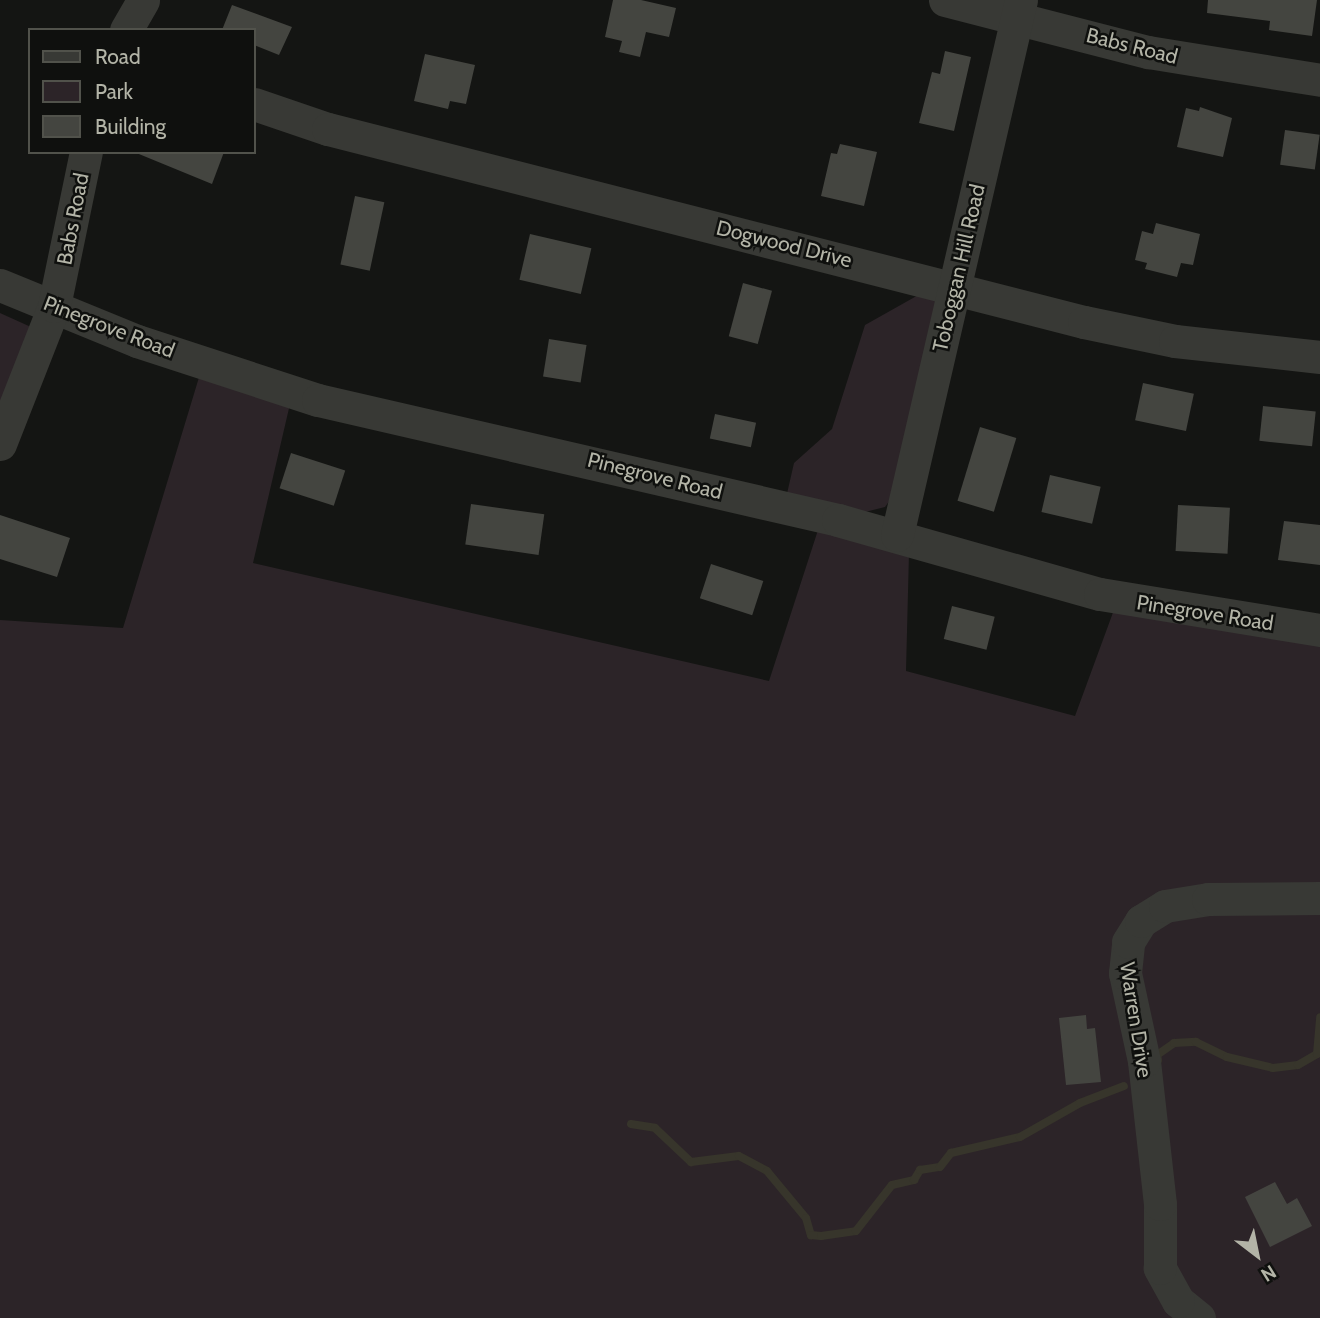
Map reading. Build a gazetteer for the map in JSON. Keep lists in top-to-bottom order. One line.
{"streets":{"street":["Babs Road","Dogwood Drive","Toboggan Hill Road","Pinegrove Road","Warren Drive"]},"crossings":[["Babs Road","Toboggan Hill Road"],["Babs Road","Pinegrove Road"],["Dogwood Drive","Toboggan Hill Road"],["Toboggan Hill Road","Pinegrove Road"]],"legend":["Road","Park","Building"],"north":"bottom right"}
